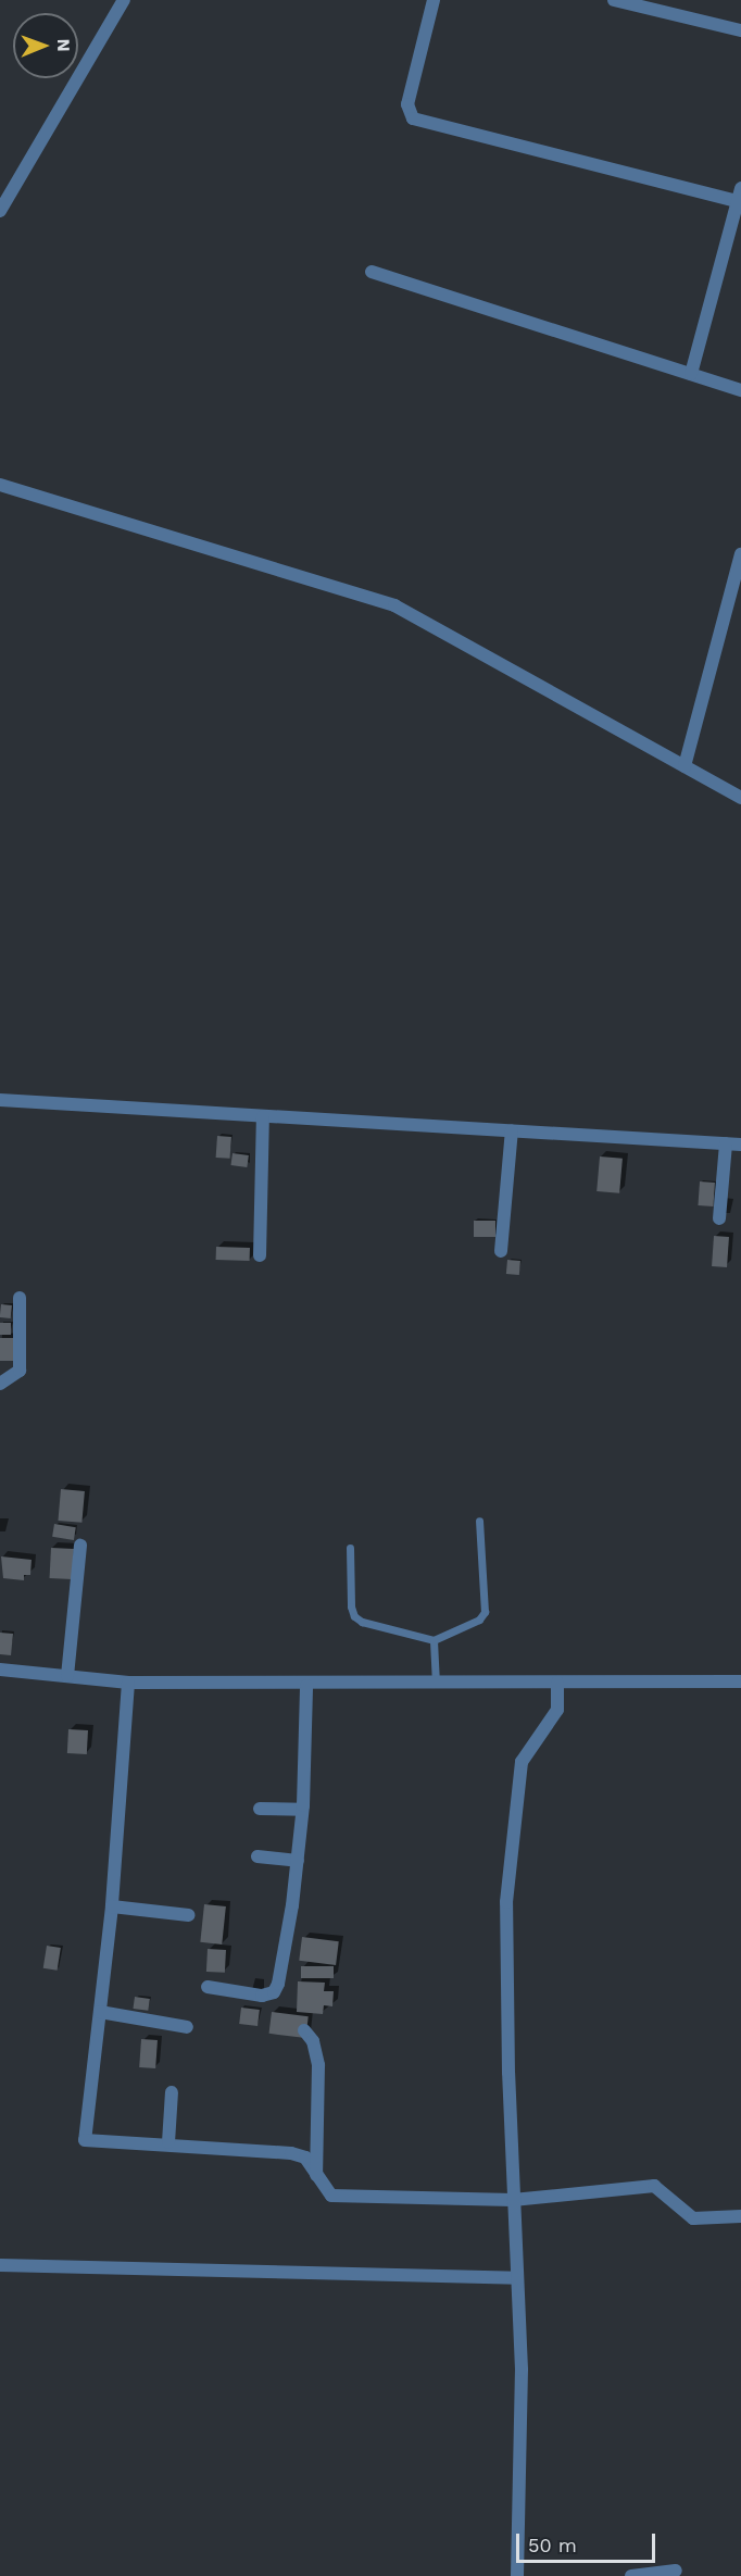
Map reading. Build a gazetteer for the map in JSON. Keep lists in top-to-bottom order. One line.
{"scale_bar":"50 m","north":"right"}
